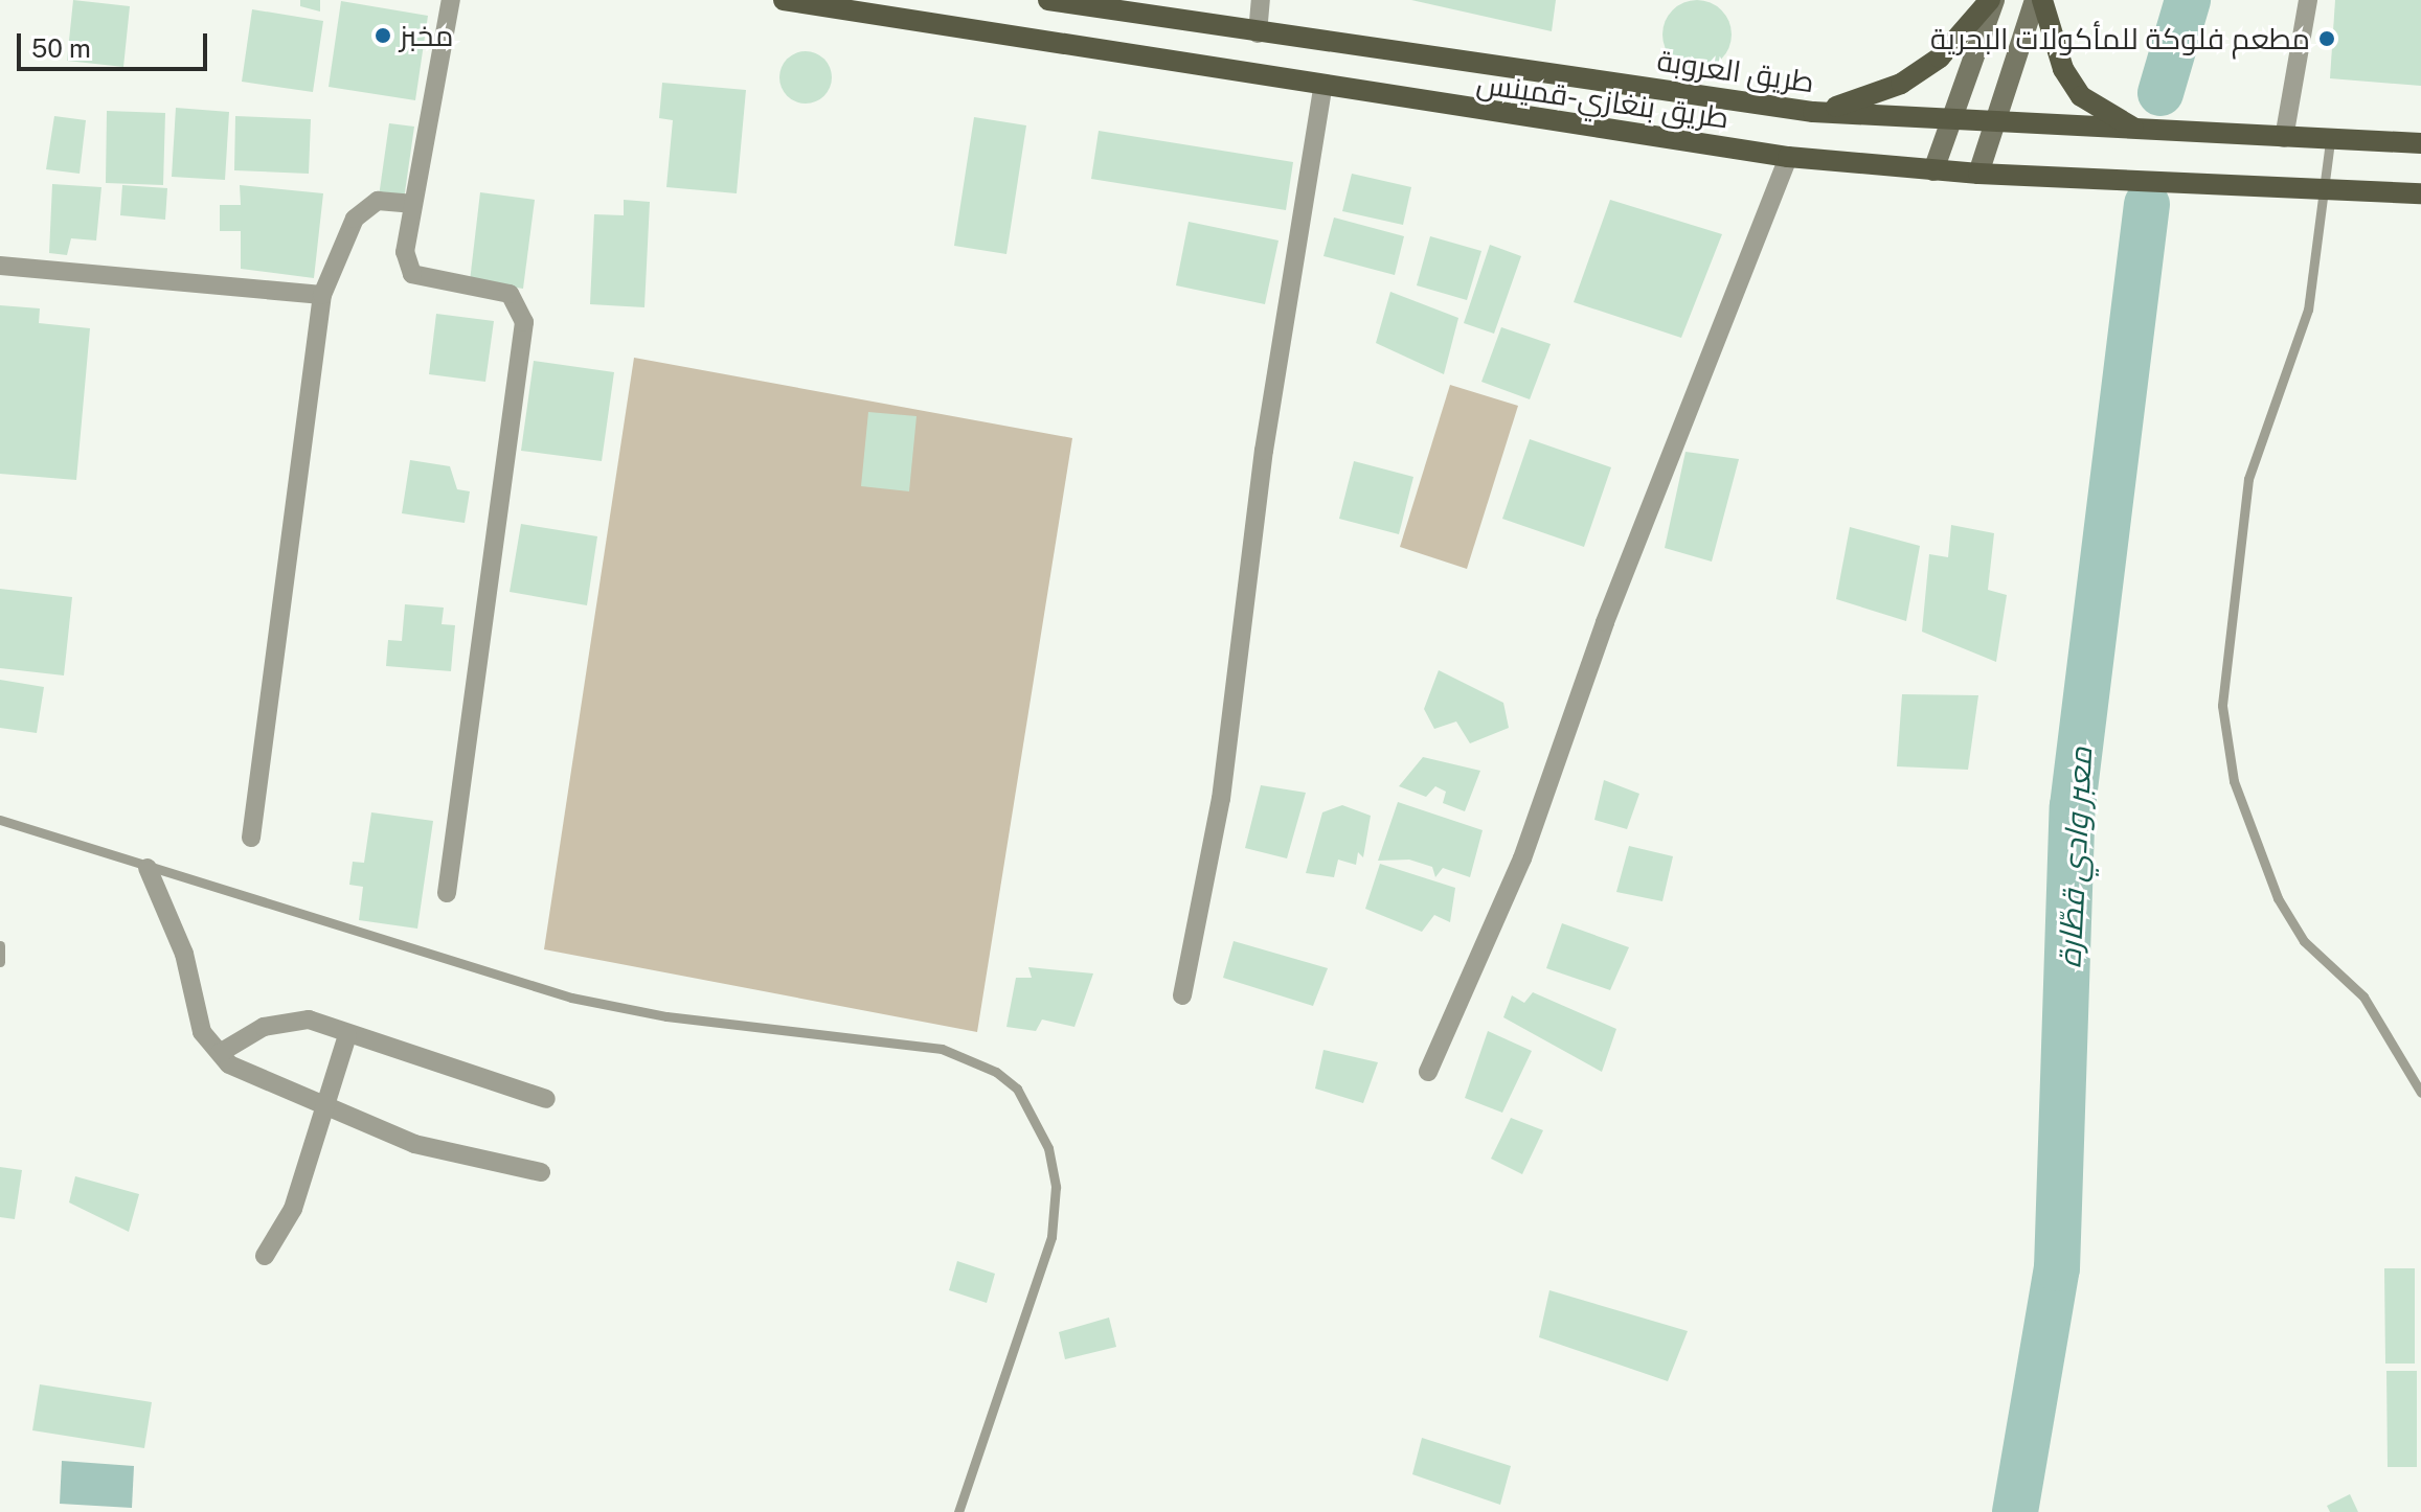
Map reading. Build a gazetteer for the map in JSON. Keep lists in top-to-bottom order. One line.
{"streets":{"main road":["طريق العروبة","طريق بنغازي-قمينس"]},"water":["معبر وادي قطّارة"],"places":["مخبز","مطعم فلوكة للمأكولات البحرية"],"scale_bar":"50 m"}
